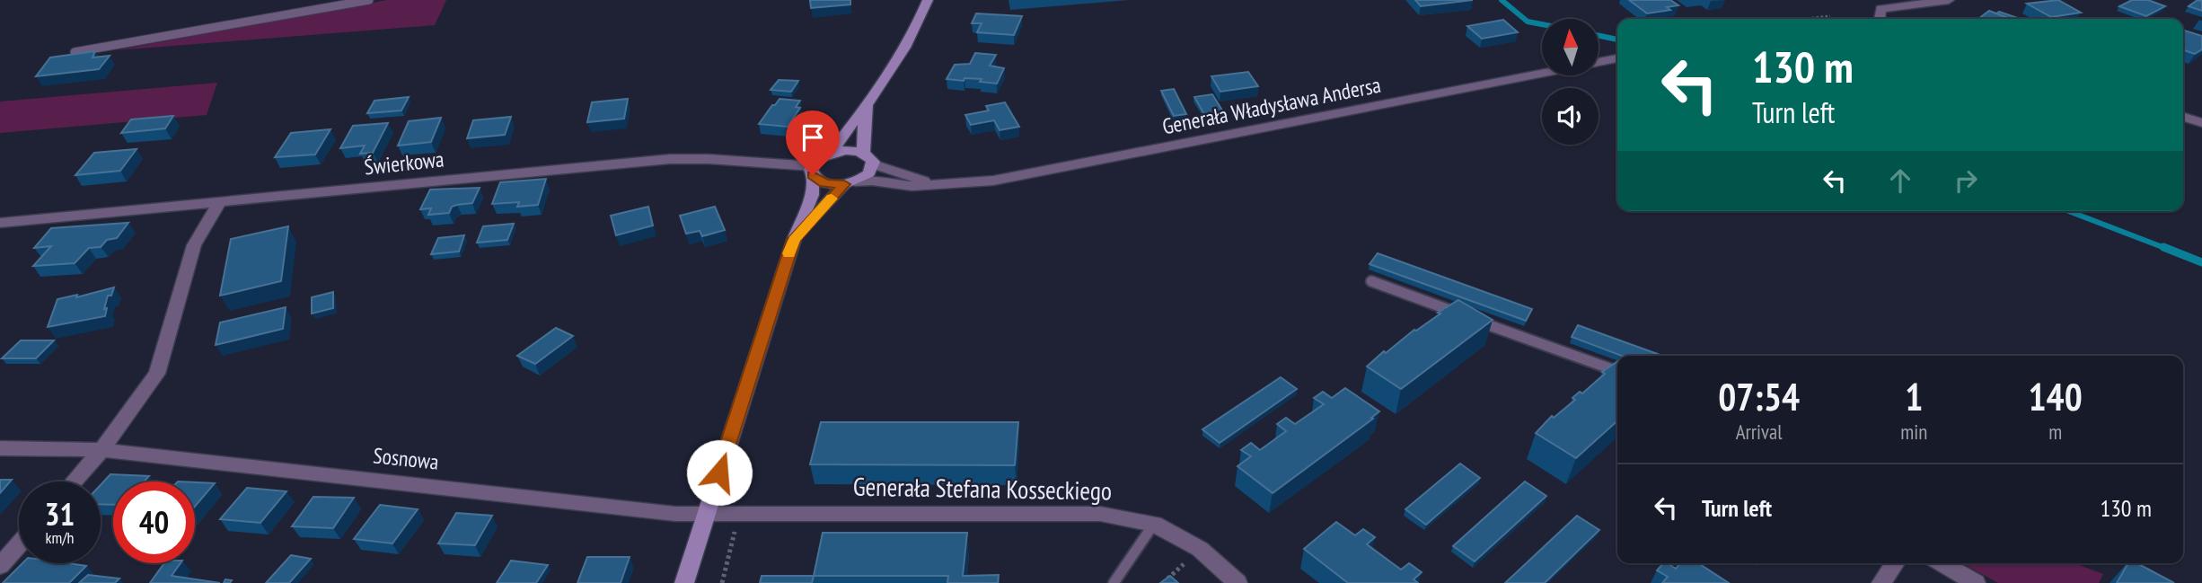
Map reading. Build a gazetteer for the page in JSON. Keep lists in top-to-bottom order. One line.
{"streets":{"street":["Generała Władysława Andersa","Świerkowa","Sosnowa","Generała Stefana Kosseckiego"]},"crossings":[["Sosnowa","Generała Stefana Kosseckiego"]],"north":"top","page":{"turn":["130 m","Turn left"],"eta":["07:54","Arrival","1","min","140","m"],"list":[{"name":"Turn left","value":"130 m"}],"speed":"31 km/h","limit":"40"}}
